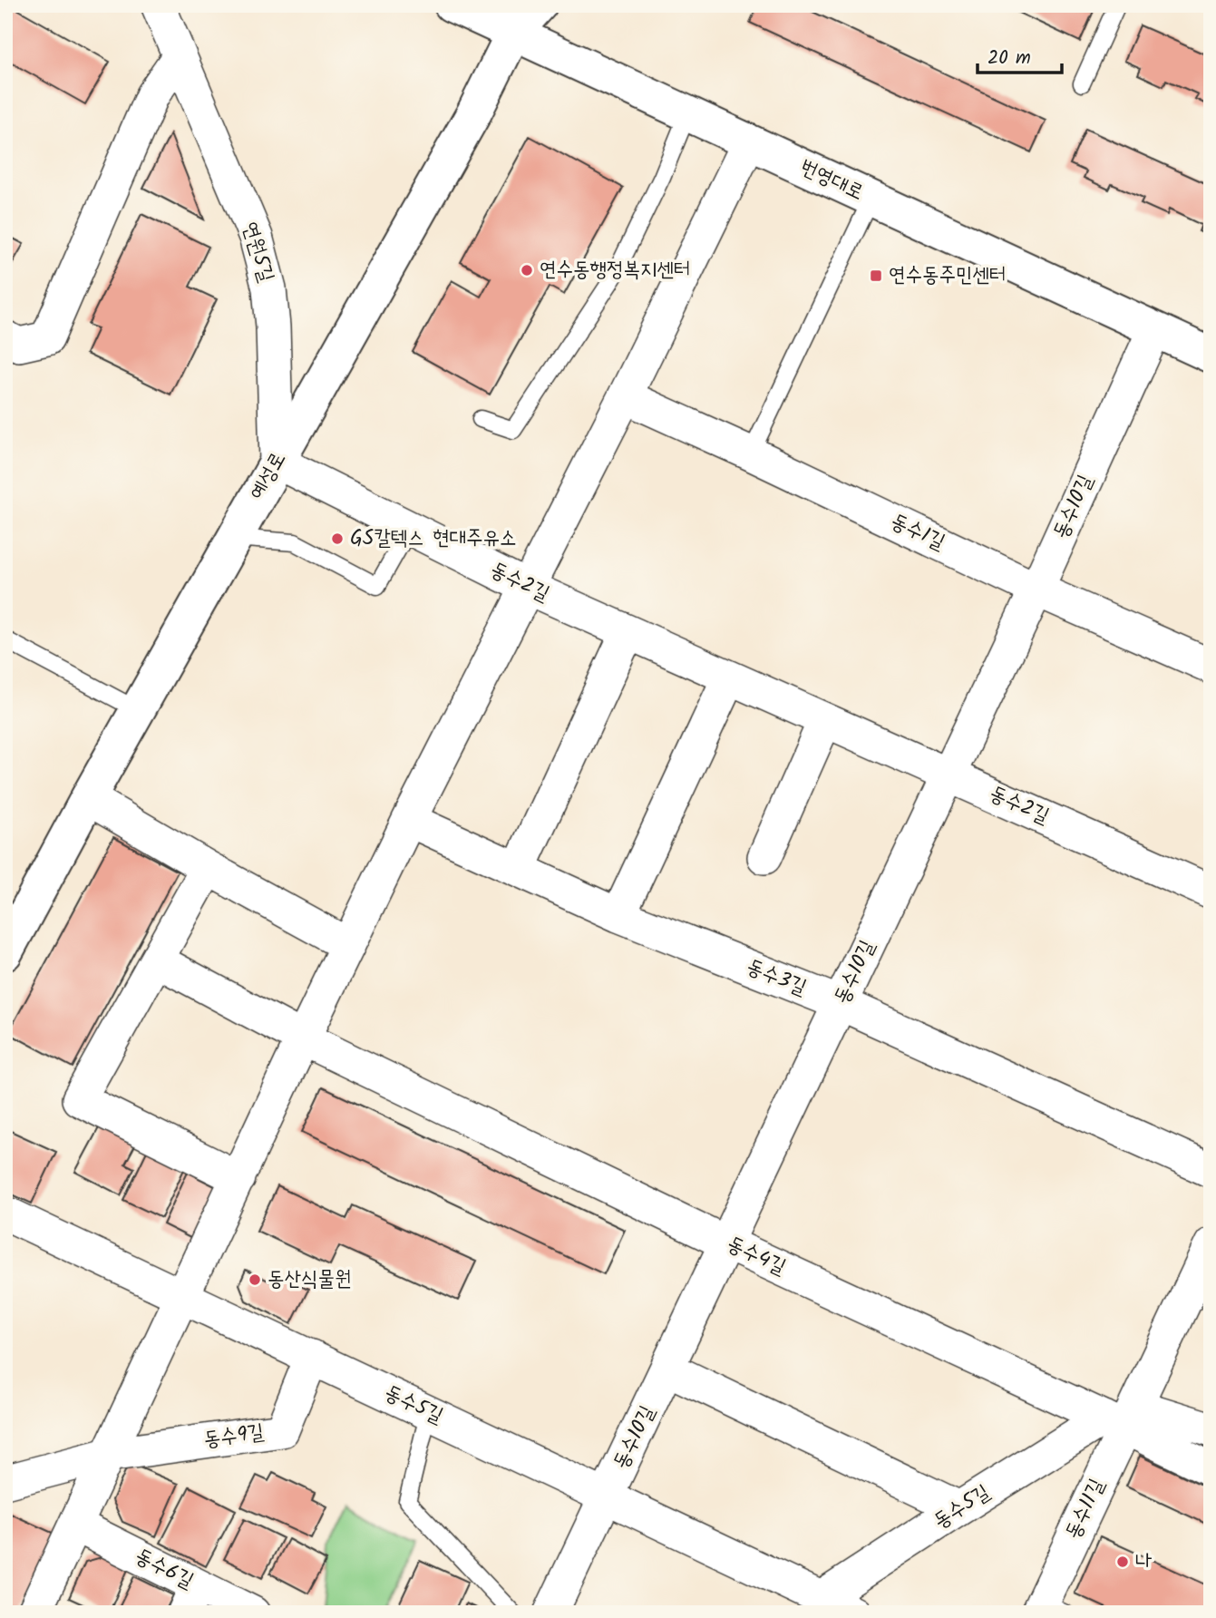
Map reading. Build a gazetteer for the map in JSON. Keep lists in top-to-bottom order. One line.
{"streets":{"street":["번영대로","연원5길","예성로","동수10길","동수1길","동수2길","동수3길","동수4길","동수5길","동수9길","동수11길","동수6길"]},"crossings":[["번영대로","예성로"],["번영대로","동수10길"],["연원5길","예성로"],["연원5길","동수2길"],["예성로","동수2길"],["동수10길","동수1길"],["동수10길","동수2길"],["동수10길","동수3길"],["동수10길","동수4길"],["동수10길","동수5길"],["동수4길","동수5길"],["동수4길","동수11길"],["동수5길","동수9길"],["동수5길","동수11길"]],"places":{"other":["연수동행정복지센터","GS칼텍스 현대주유소","동산식물원","나"],"transit":["연수동주민센터"]},"scale_bar":"20 m"}
